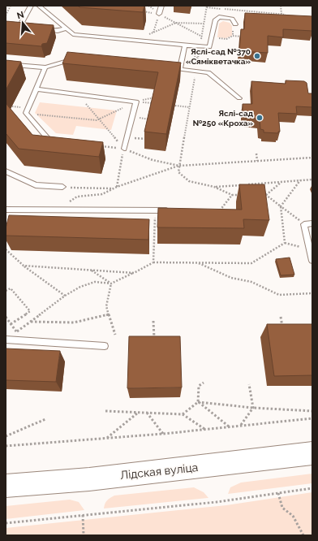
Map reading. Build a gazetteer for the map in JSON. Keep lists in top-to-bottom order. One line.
{"streets":{"main road":["Лідская вуліца"]},"places":["Яслі-сад №370 «Сямікветачка»","Яслі-сад №250 «Кроха»"],"north":"top"}
